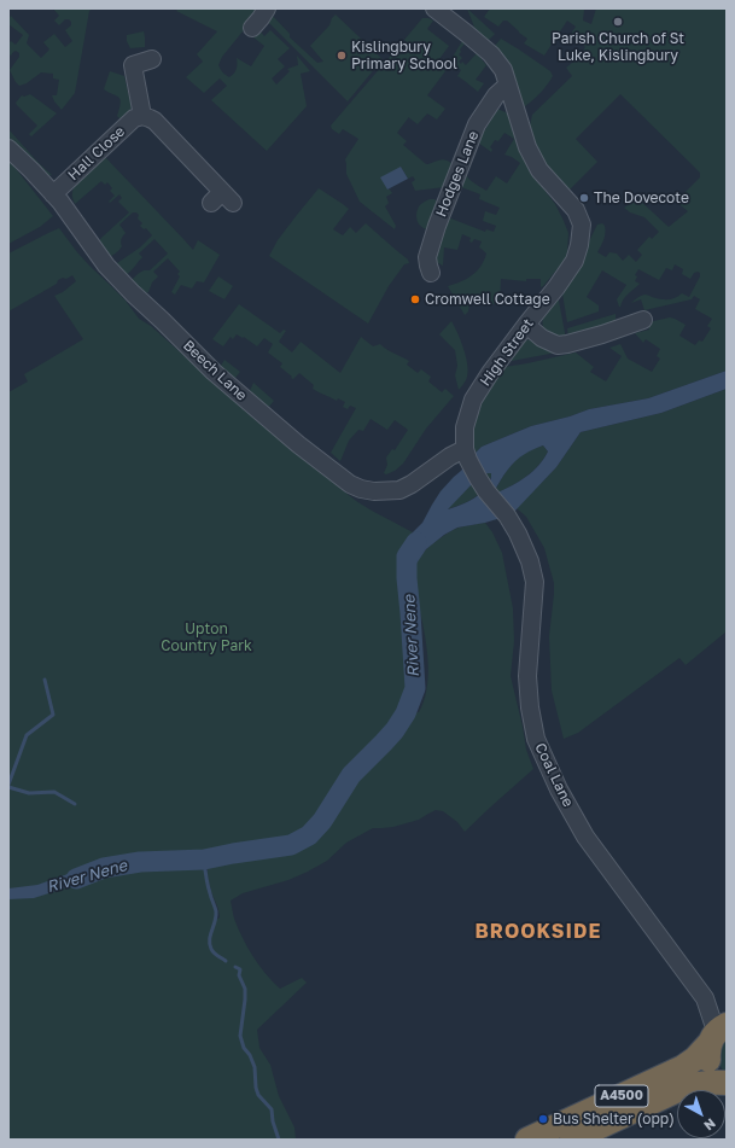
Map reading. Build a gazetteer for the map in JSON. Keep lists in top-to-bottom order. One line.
{"streets":{"highway":["A4500"],"street":["Hall Close","Hodges Lane","High Street","Beech Lane","Coal Lane"]},"crossings":[["Hall Close","Beech Lane"],["Hodges Lane","High Street"],["High Street","Beech Lane"],["High Street","Coal Lane"],["Beech Lane","Coal Lane"],["Coal Lane","A4500"]],"districts":["BROOKSIDE"],"water":["River Nene"],"parks":["Upton Country Park"],"places":["Parish Church of St Luke, Kislingbury","Kislingbury Primary School","The Dovecote","Cromwell Cottage","Bus Shelter (opp)"],"north":"bottom right"}
